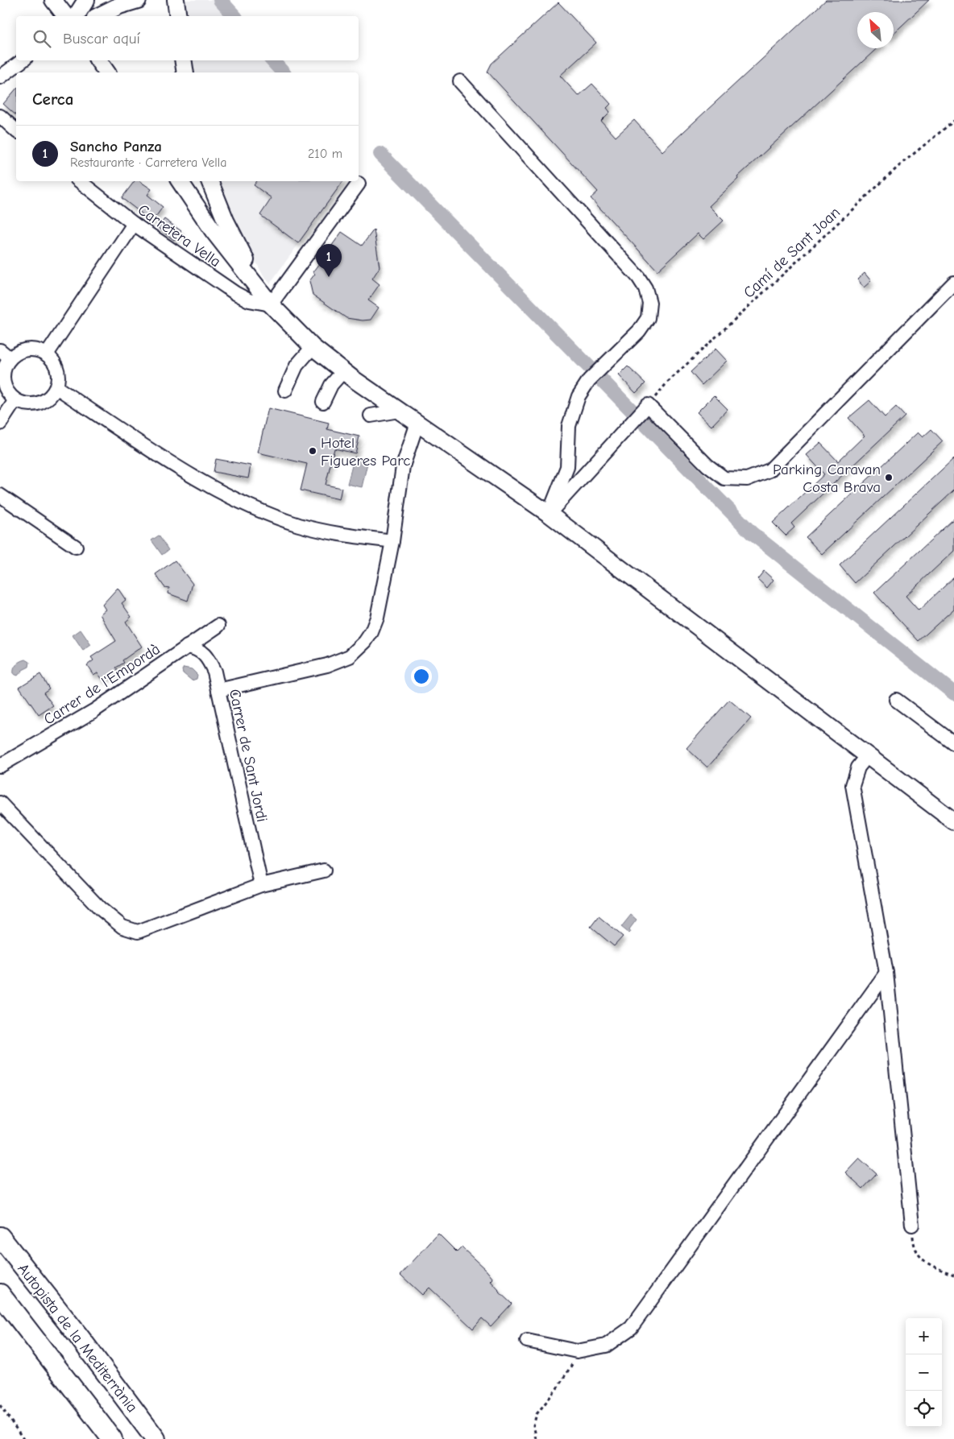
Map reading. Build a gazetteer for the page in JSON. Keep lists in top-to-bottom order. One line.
{"streets":{"highway":["Autopista de la Mediterrània"],"street":["Carretera Vella","Carrer de l'Empordà","Carrer de Sant Jordi"],"path":["Camí de Sant Joan"]},"crossings":[["Carrer de l'Empordà","Carrer de Sant Jordi"]],"places":["Hotel Figueres Parc","Parking Caravan Costa Brava"],"north":"top left","page":{"search":"Buscar aquí","heading":"Cerca","list":[{"mark":"1","name":"Sancho Panza","note":"Restaurante · Carretera Vella","value":"210 m"}],"pins":"1","map_buttons":["+","−"]}}
